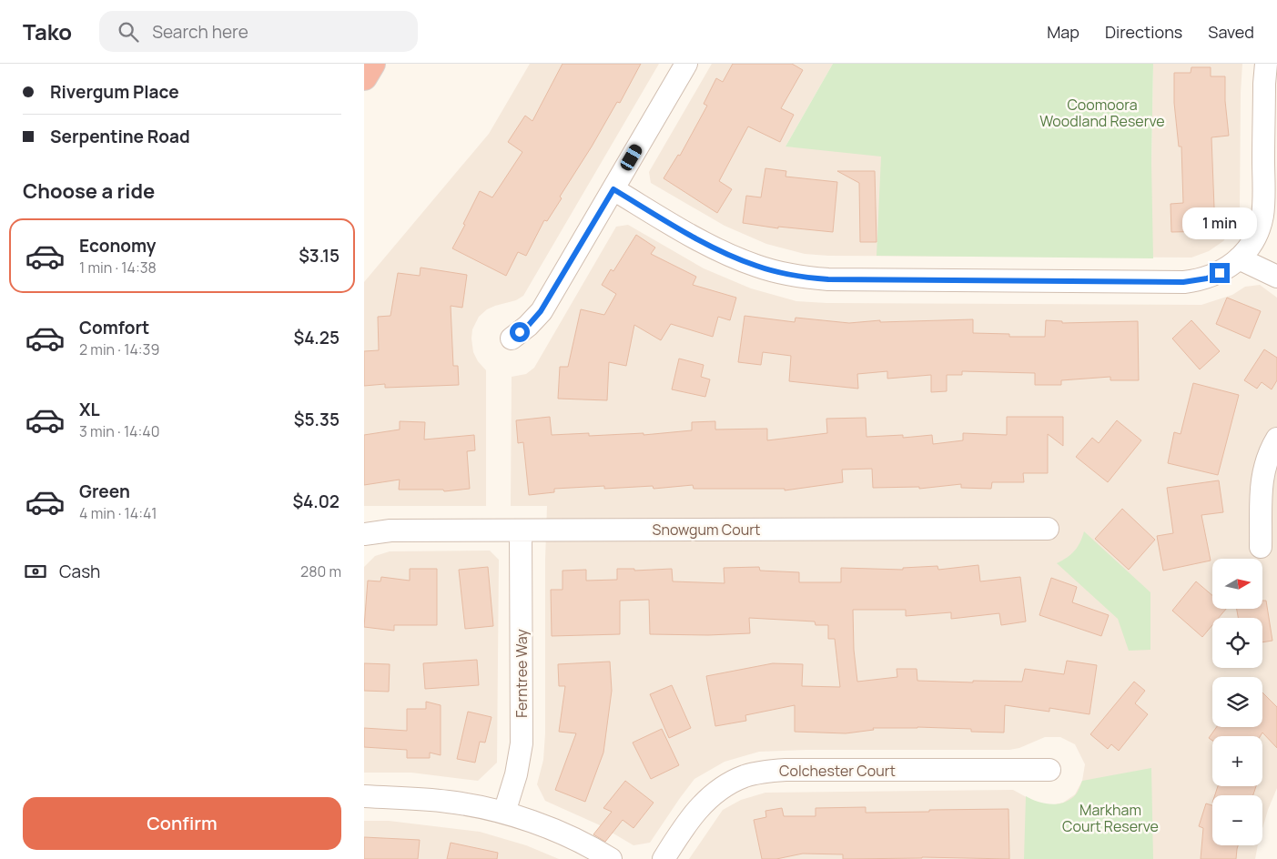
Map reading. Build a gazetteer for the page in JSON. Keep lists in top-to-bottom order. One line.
{"streets":{"street":["Snowgum Court","Ferntree Way","Colchester Court"]},"crossings":[["Snowgum Court","Ferntree Way"]],"parks":["Coomoora Woodland Reserve","Markham Court Reserve"],"north":"right","page":{"header":"Tako","search":"Search here","nav":["Map","Directions","Saved"],"banner":["Rivergum Place","Serpentine Road"],"heading":"Choose a ride","bubble":"1 min","list":[{"name":"Economy","note":"1 min · 14:38","value":"$3.15"},{"name":"Comfort","note":"2 min · 14:39","value":"$4.25"},{"name":"XL","note":"3 min · 14:40","value":"$5.35"},{"name":"Green","note":"4 min · 14:41","value":"$4.02"}],"pay":["Cash","280 m"],"map_buttons":["+","−"],"buttons":"Confirm"}}
